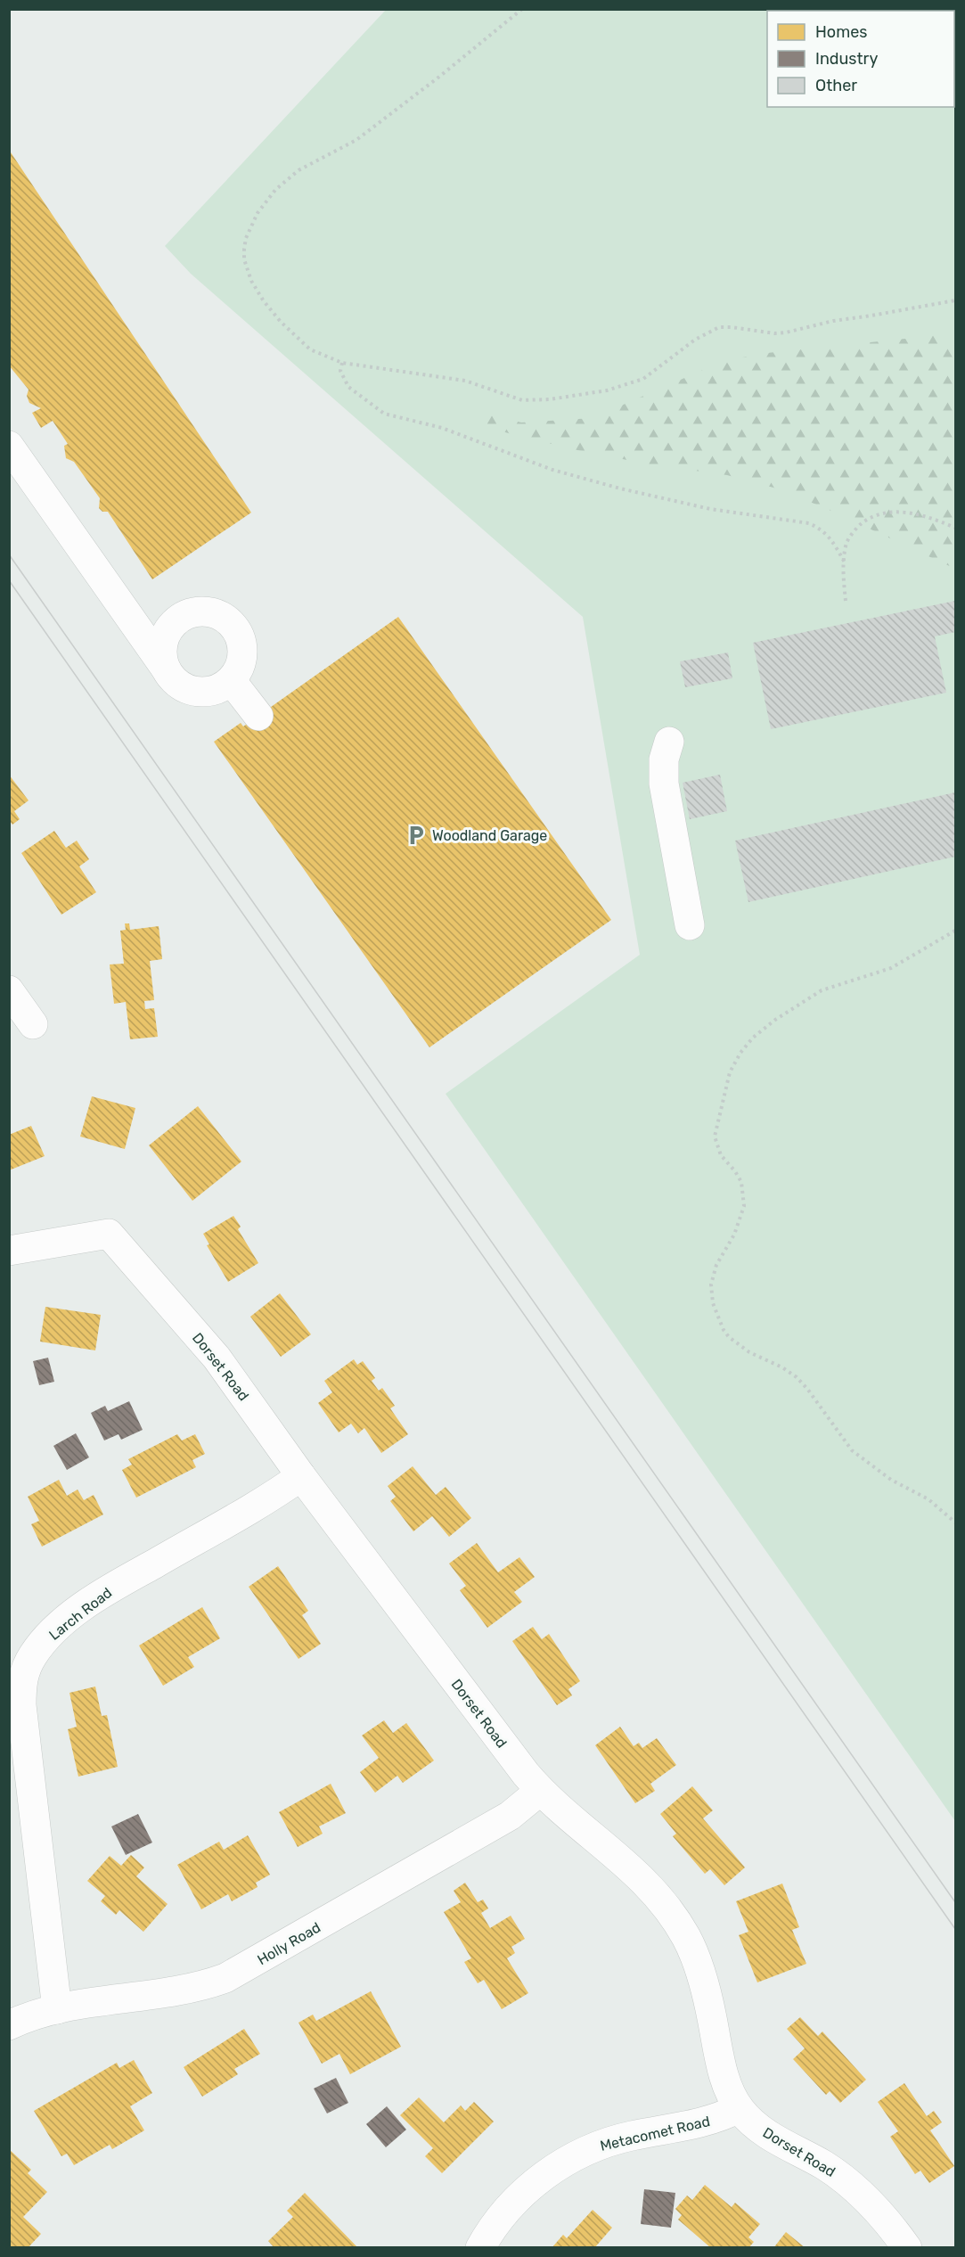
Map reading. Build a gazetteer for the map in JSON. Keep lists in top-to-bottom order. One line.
{"streets":{"street":["Dorset Road","Larch Road","Holly Road","Metacomet Road"]},"crossings":[["Dorset Road","Larch Road"],["Dorset Road","Holly Road"],["Dorset Road","Metacomet Road"],["Larch Road","Holly Road"]],"places":{"parking":["Woodland Garage"]},"legend":["Homes","Industry","Other"]}
